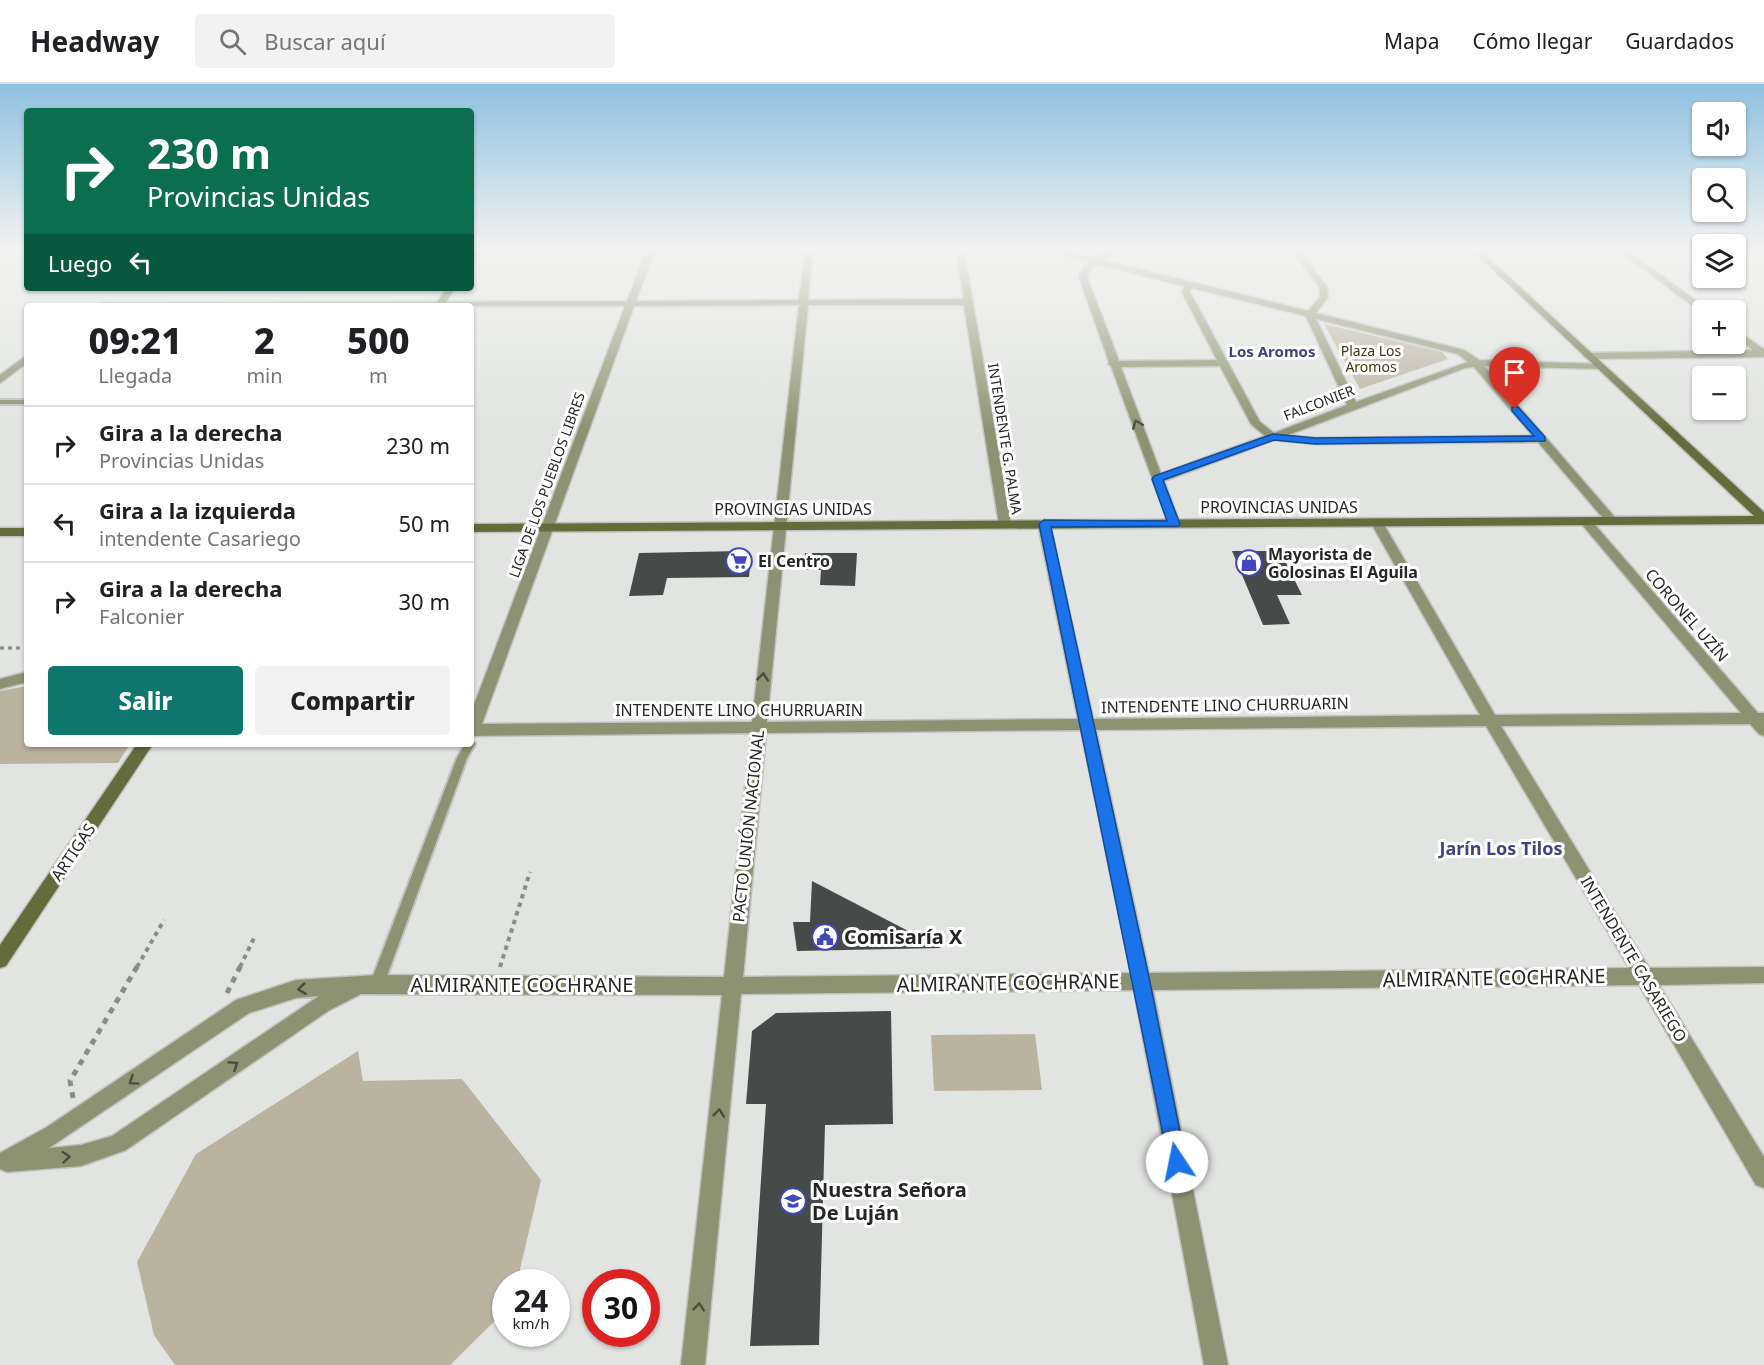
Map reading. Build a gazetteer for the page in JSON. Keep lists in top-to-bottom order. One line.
{"streets":{"street":["FALCONIER","INTENDENTE G. PALMA","LIGA DE LOS PUEBLOS LIBRES","PROVINCIAS UNIDAS","CORONEL UZÍN","INTENDENTE LINO CHURRUARIN","PACTO UNIÓN NACIONAL","ARTIGAS","INTENDENTE CASARIEGO","ALMIRANTE COCHRANE"]},"crossings":[["INTENDENTE G. PALMA","PROVINCIAS UNIDAS"],["LIGA DE LOS PUEBLOS LIBRES","PROVINCIAS UNIDAS"],["LIGA DE LOS PUEBLOS LIBRES","INTENDENTE LINO CHURRUARIN"],["PROVINCIAS UNIDAS","CORONEL UZÍN"],["PROVINCIAS UNIDAS","PACTO UNIÓN NACIONAL"],["PROVINCIAS UNIDAS","INTENDENTE CASARIEGO"],["CORONEL UZÍN","INTENDENTE LINO CHURRUARIN"],["INTENDENTE LINO CHURRUARIN","PACTO UNIÓN NACIONAL"],["INTENDENTE LINO CHURRUARIN","INTENDENTE CASARIEGO"],["PACTO UNIÓN NACIONAL","ALMIRANTE COCHRANE"],["INTENDENTE CASARIEGO","ALMIRANTE COCHRANE"]],"one_way":["PACTO UNIÓN NACIONAL"],"districts":["Los Aromos","Jarín Los Tilos"],"parks":["Plaza Los Aromos"],"places":{"supermarket":["El Centro"],"shop":["Mayorista de Golosinas El Aguila"],"public building":["Comisaría X"],"school or university":["Nuestra Señora De Luján"]},"page":{"header":"Headway","search":"Buscar aquí","nav":["Mapa","Cómo llegar","Guardados"],"map_buttons":["+","−"],"turn":["230 m","Provincias Unidas"],"then":"Luego","eta":["09:21","Llegada","2","min","500","m"],"list":[{"name":"Gira a la derecha","note":"Provincias Unidas","value":"230 m"},{"name":"Gira a la izquierda","note":"intendente Casariego","value":"50 m"},{"name":"Gira a la derecha","note":"Falconier","value":"30 m"}],"buttons":["Salir","Compartir"],"speed":"24 km/h","limit":"30"}}
